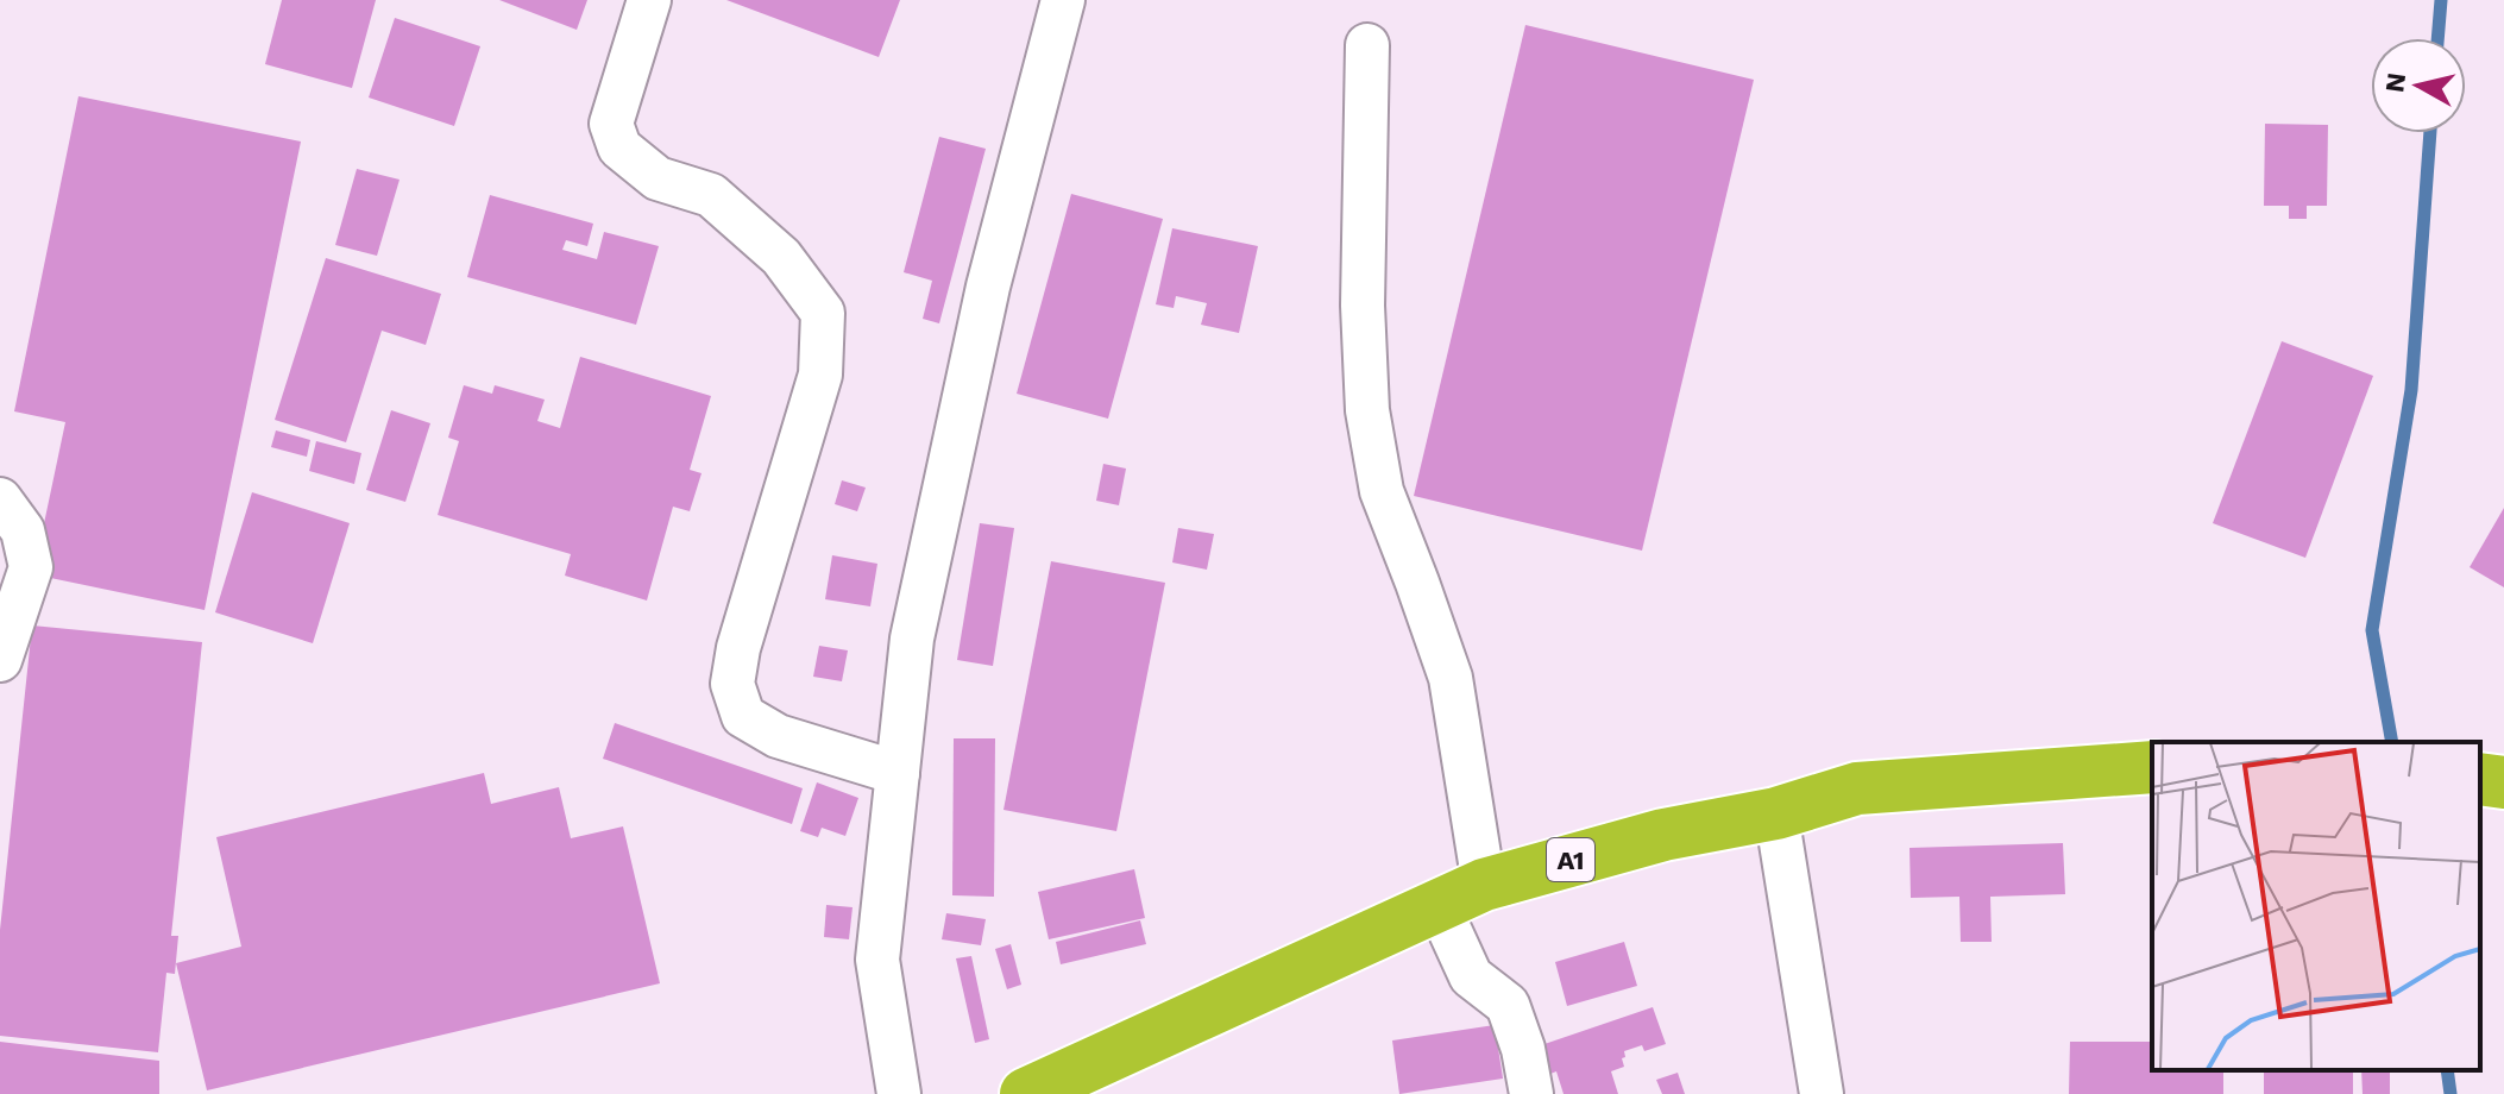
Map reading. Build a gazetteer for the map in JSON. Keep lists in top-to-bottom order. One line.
{"streets":{"highway":["A1"]},"north":"left"}
